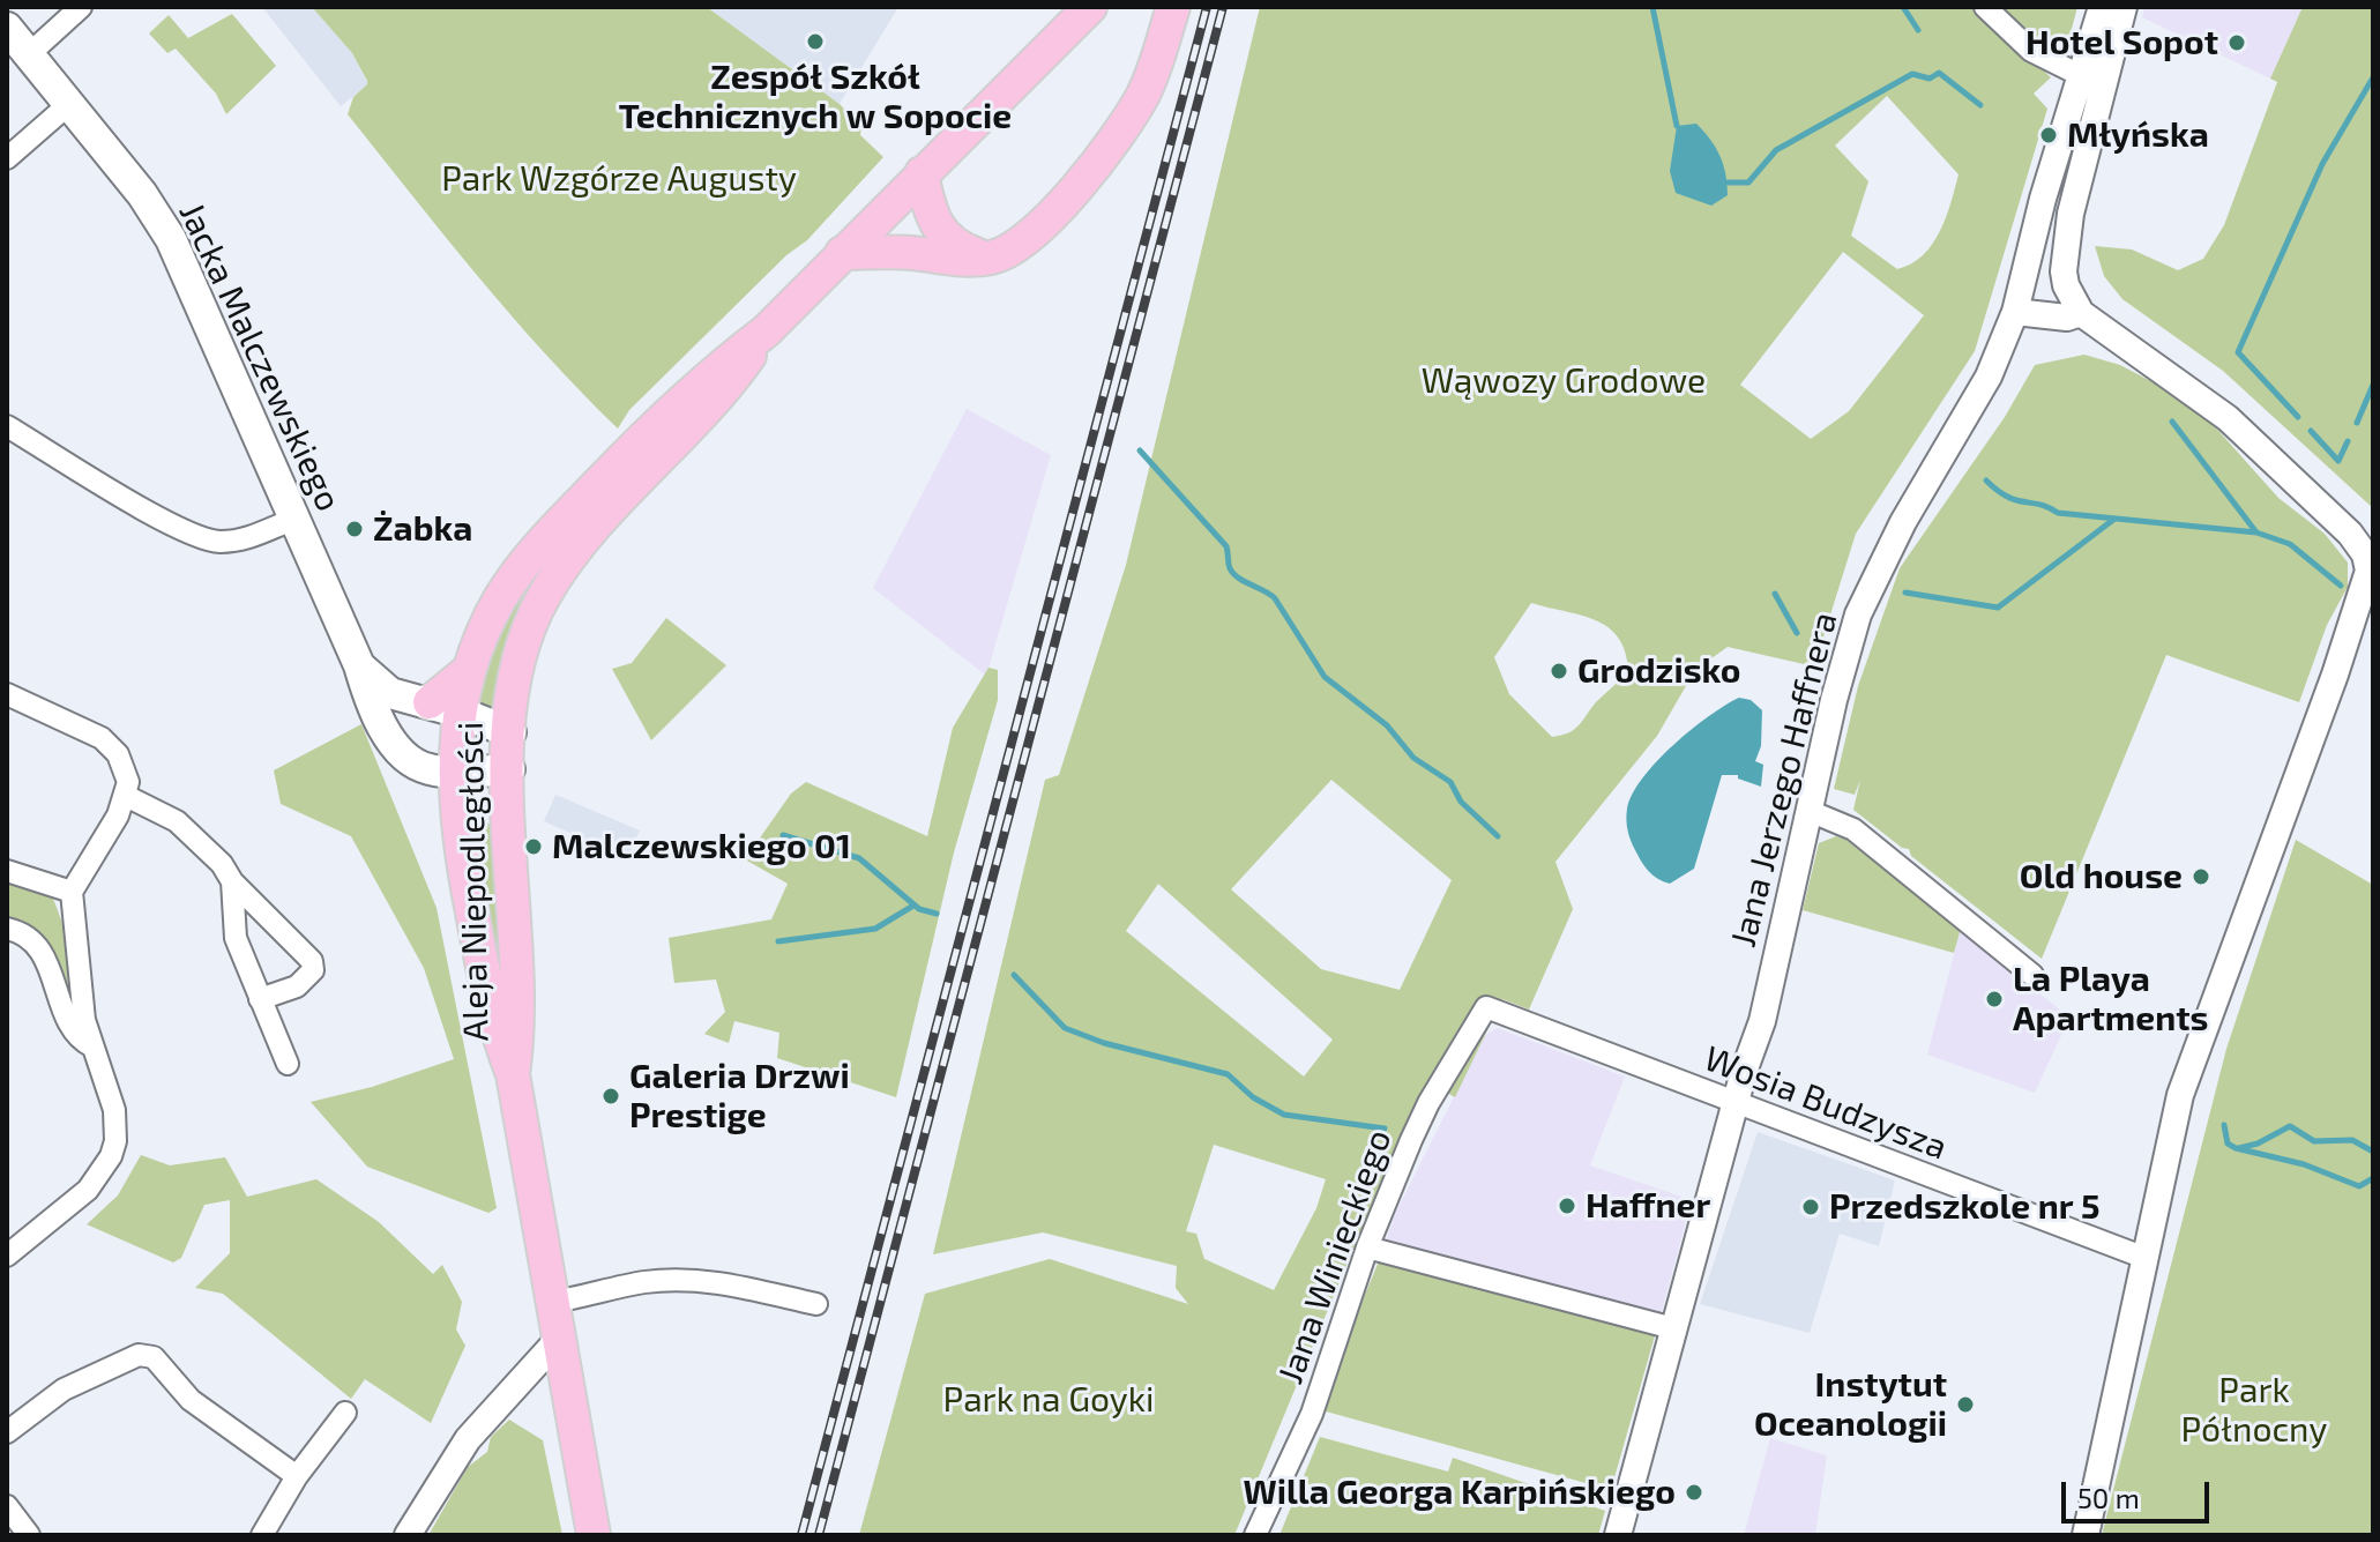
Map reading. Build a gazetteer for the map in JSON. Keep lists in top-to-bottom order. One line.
{"streets":{"main road":["Jacka Malczewskiego","Aleja Niepodległości"],"street":["Jana Jerzego Haffnera","Wosia Budzysza","Jana Winieckiego"]},"crossings":[["Jacka Malczewskiego","Aleja Niepodległości"],["Jana Jerzego Haffnera","Wosia Budzysza"],["Wosia Budzysza","Jana Winieckiego"]],"parks":["Park Wzgórze Augusty","Wąwozy Grodowe","Park Północny","Park na Goyki"],"places":["Zespół Szkół Technicznych w Sopocie","Hotel Sopot","Młyńska","Żabka","Grodzisko","Malczewskiego 01","Old house","La Playa Apartments","Galeria Drzwi Prestige","Haffner","Przedszkole nr 5","Instytut Oceanologii","Willa Georga Karpińskiego"],"scale_bar":"50 m"}
